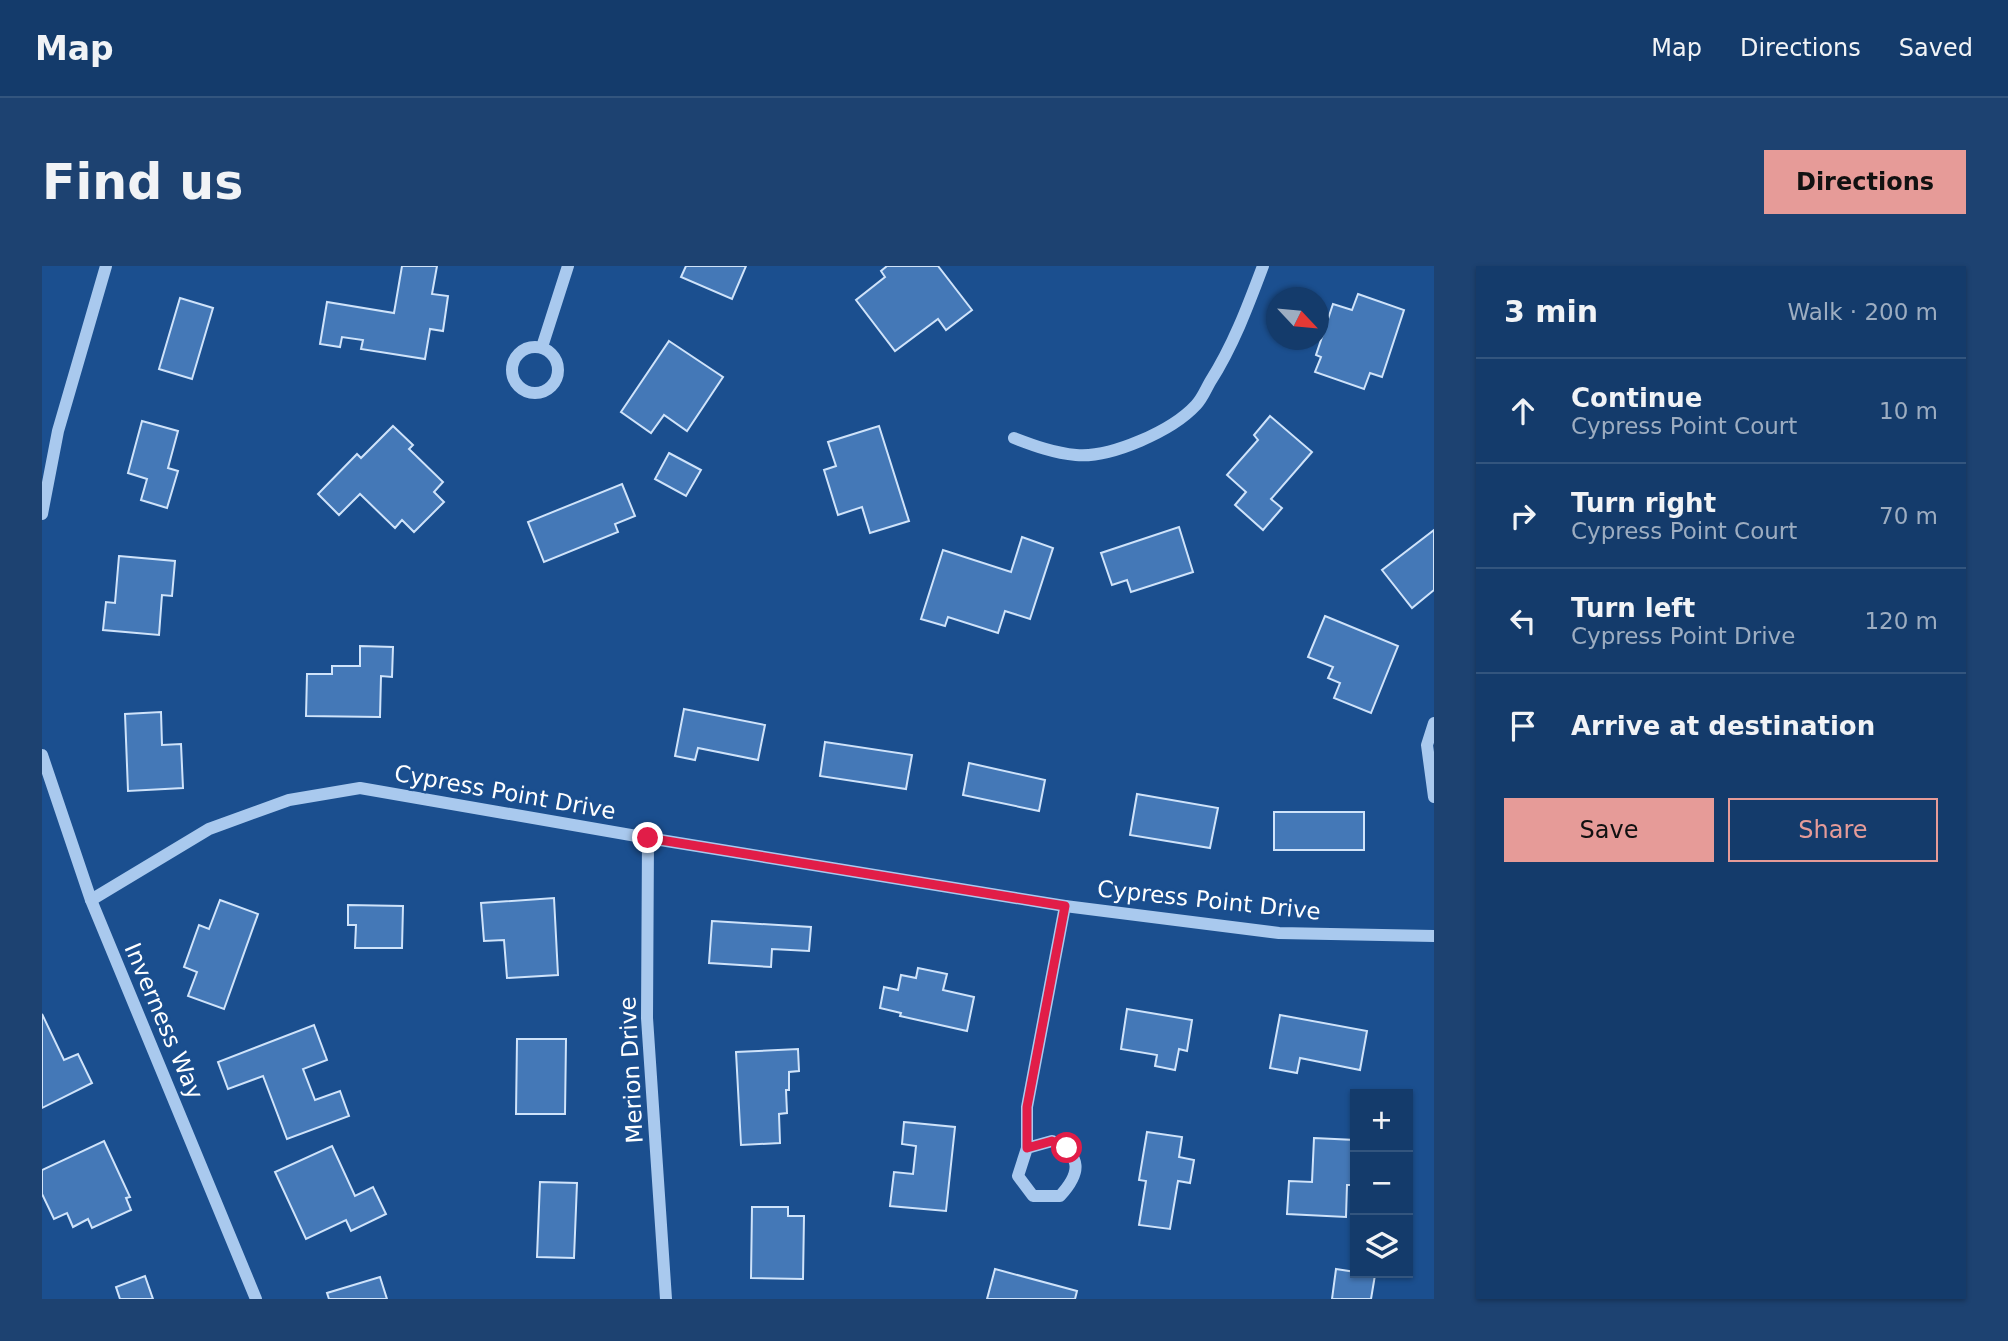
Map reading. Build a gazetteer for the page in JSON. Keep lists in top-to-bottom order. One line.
{"streets":{"street":["Cypress Point Drive","Inverness Way","Merion Drive"]},"crossings":[["Cypress Point Drive","Inverness Way"],["Cypress Point Drive","Merion Drive"]],"north":"bottom right","page":{"header":"Map","nav":["Map","Directions","Saved"],"buttons":["Directions",["Save","Share"]],"title":"Find us","heading":["3 min","Walk · 200 m"],"list":[["Continue","Cypress Point Court","10 m"],["Turn right","Cypress Point Court","70 m"],["Turn left","Cypress Point Drive","120 m"],"Arrive at destination"],"map_buttons":["+","−"]}}
